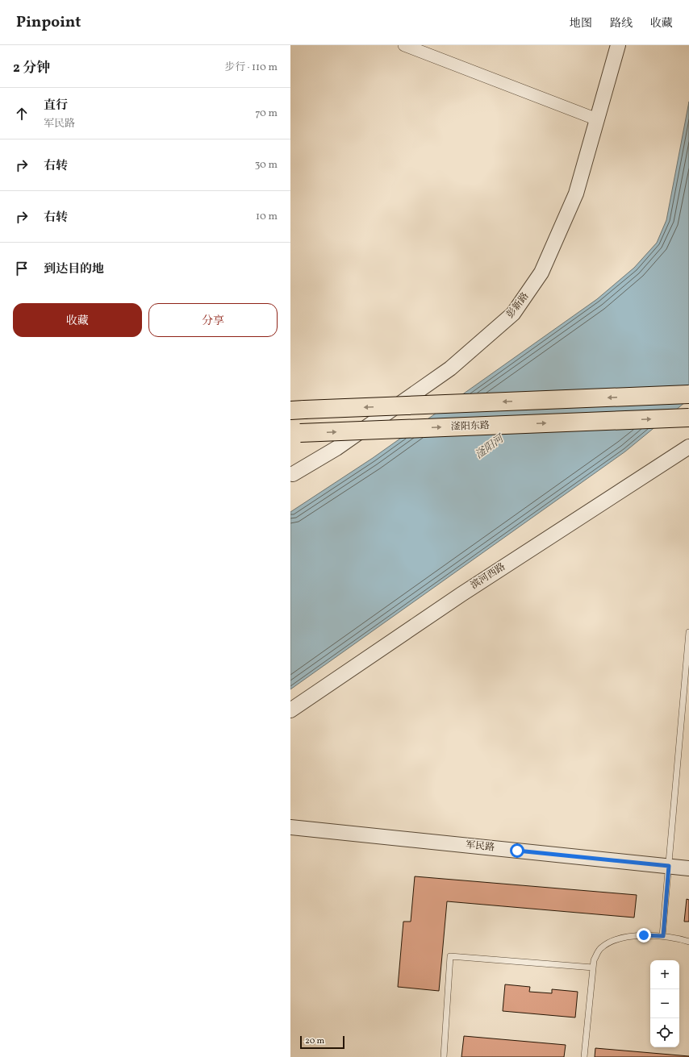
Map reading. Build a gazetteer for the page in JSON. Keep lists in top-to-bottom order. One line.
{"streets":{"main road":["滏阳东路"],"street":["彭新路","滨河西路","军民路"]},"water":["滏阳河"],"scale_bar":"20 m","page":{"header":"Pinpoint","nav":["地图","路线","收藏"],"heading":["2 分钟","步行 · 110 m"],"list":[["直行","军民路","70 m"],["右转","30 m"],["右转","10 m"],"到达目的地"],"buttons":["收藏","分享"],"map_buttons":["+","−"],"scale":"20 m"}}
